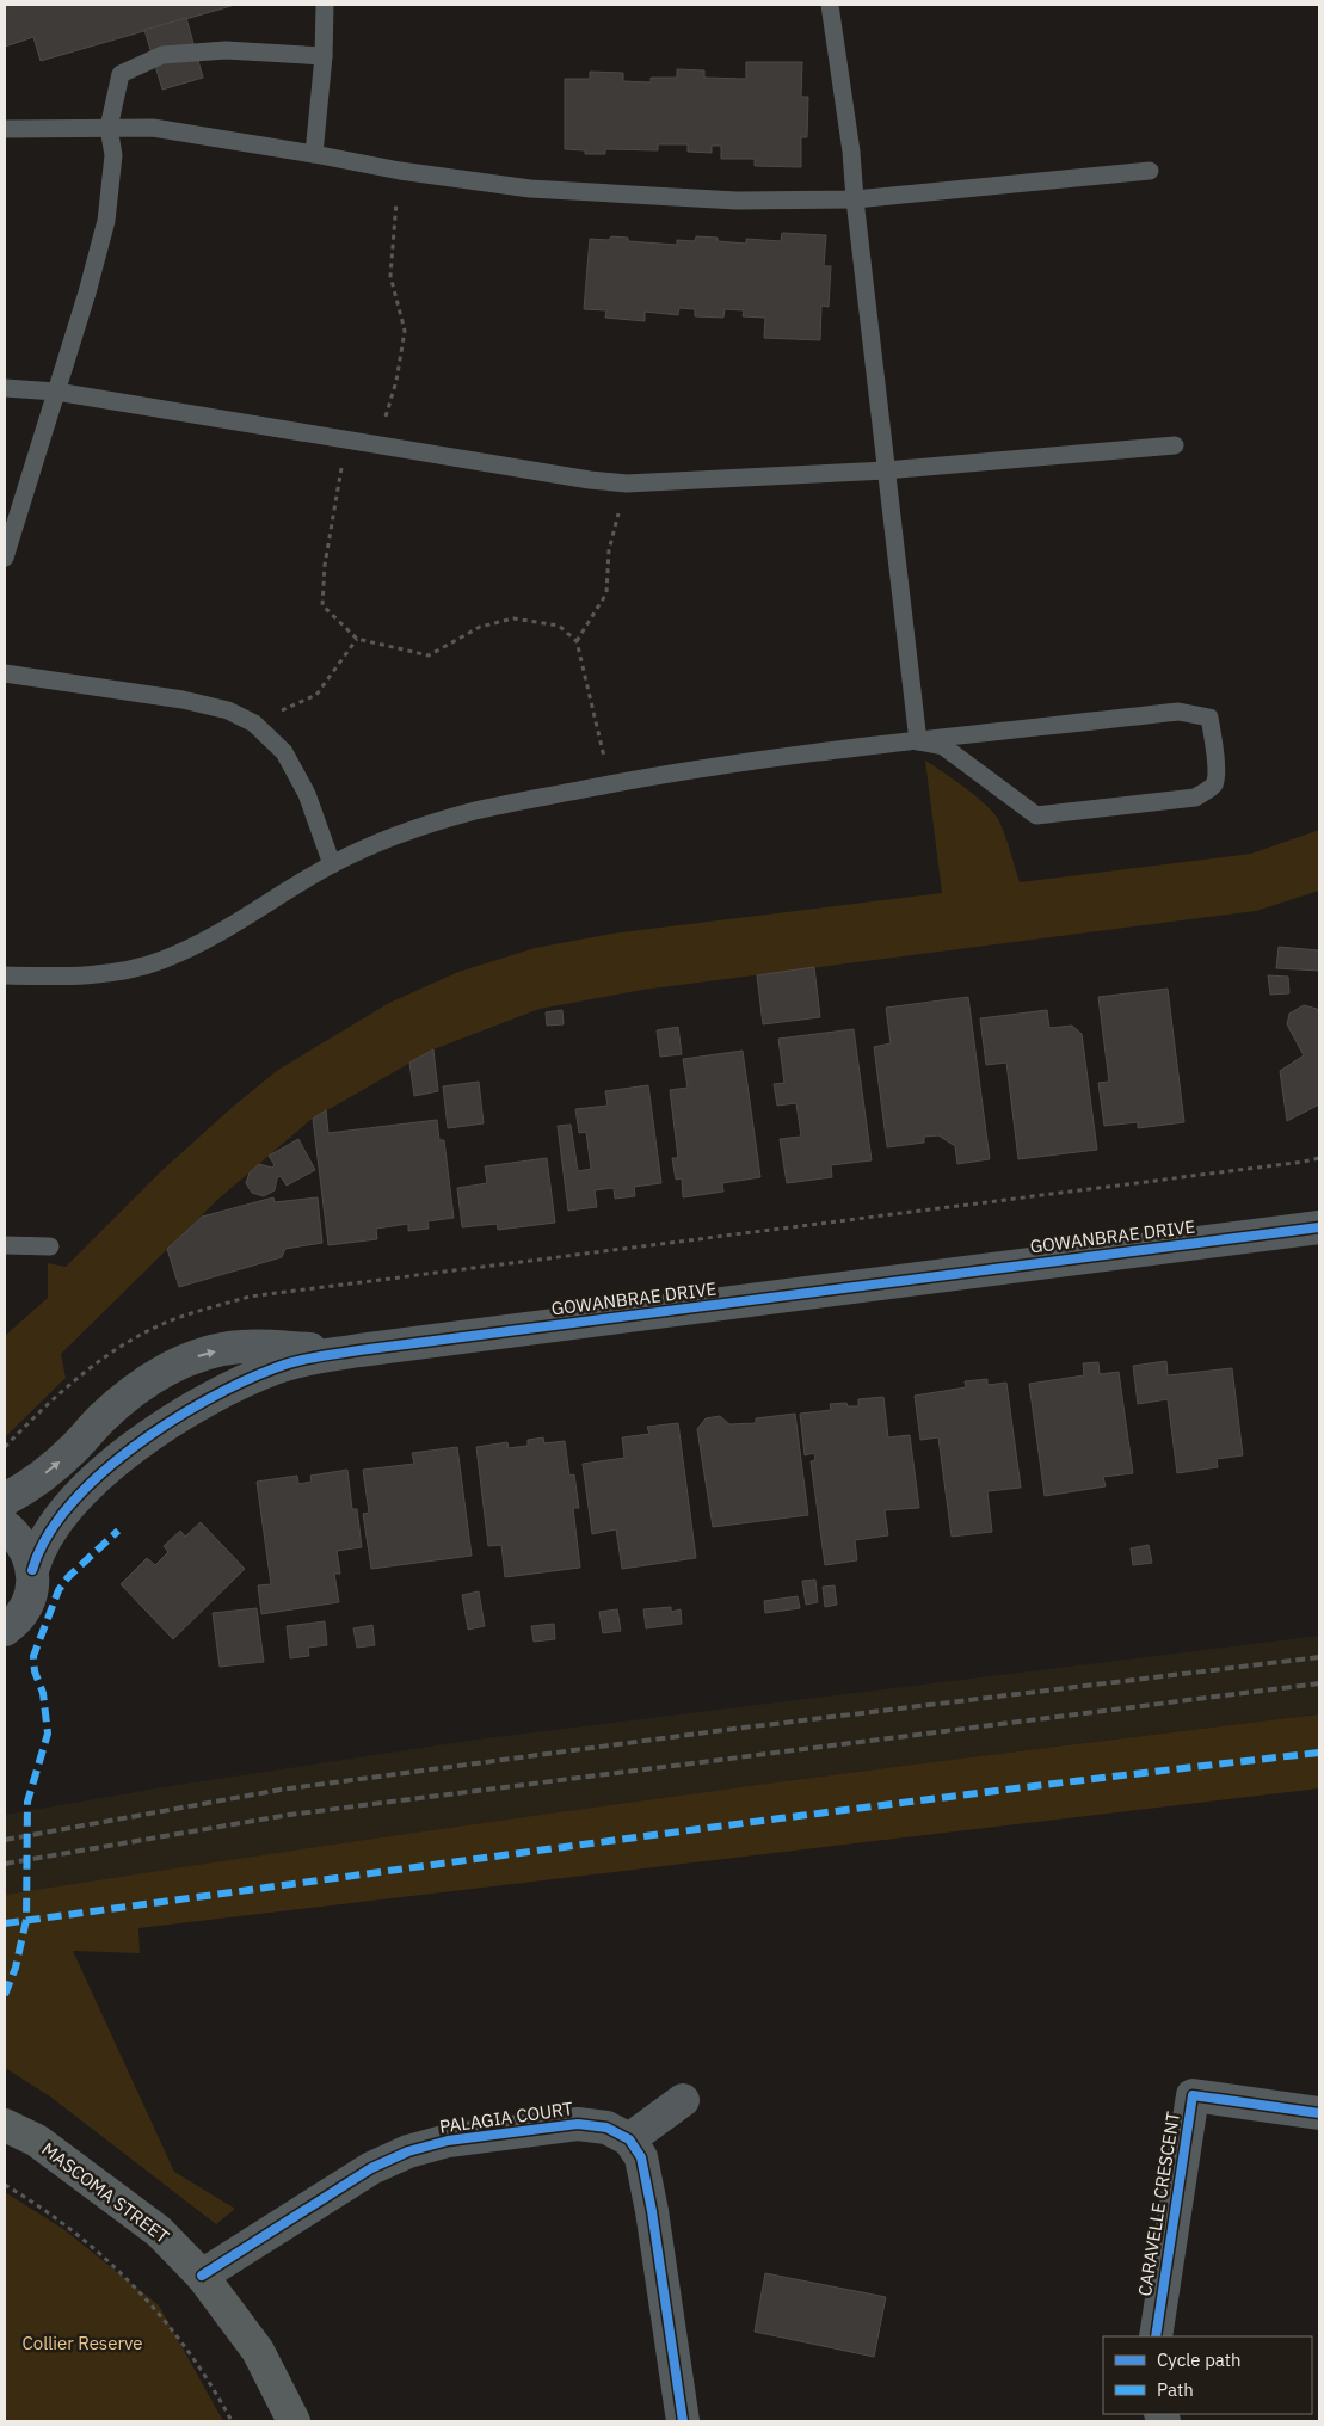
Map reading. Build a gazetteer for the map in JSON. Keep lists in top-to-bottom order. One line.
{"streets":{"main road":["MASCOMA STREET"],"street":["GOWANBRAE DRIVE","PALAGIA COURT","CARAVELLE CRESCENT"]},"crossings":[["PALAGIA COURT","MASCOMA STREET"]],"parks":["Collier Reserve"],"legend":["Cycle path","Path"]}
